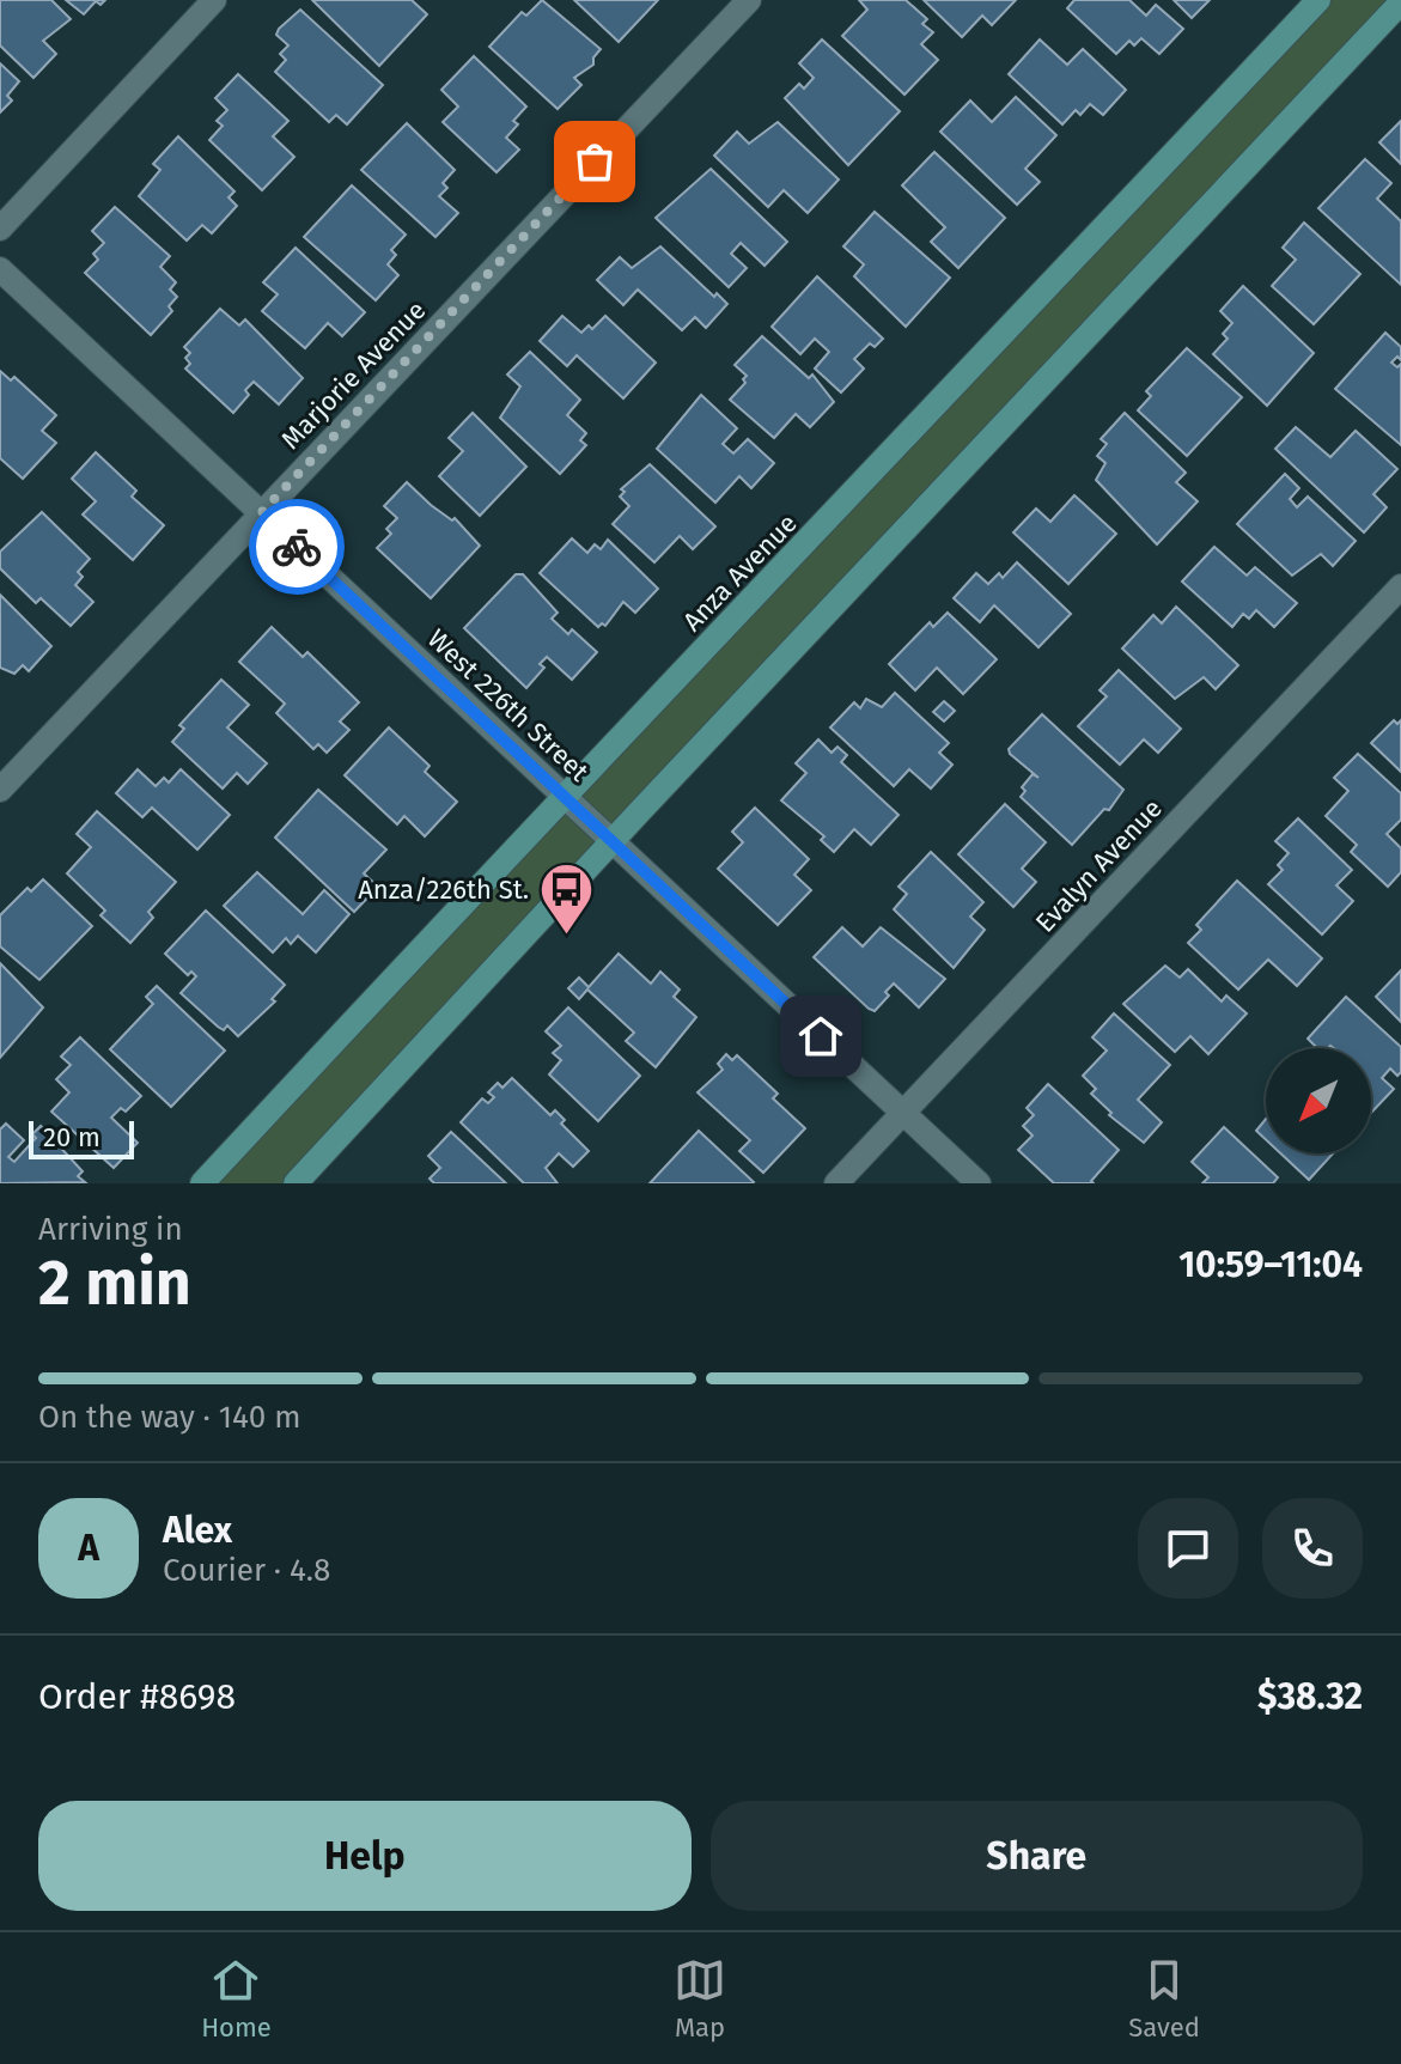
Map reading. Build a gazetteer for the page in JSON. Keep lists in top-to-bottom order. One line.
{"streets":{"main road":["Anza Avenue"],"street":["Marjorie Avenue","West 226th Street","Evalyn Avenue"]},"crossings":[["Marjorie Avenue","West 226th Street"],["Anza Avenue","West 226th Street"],["West 226th Street","Evalyn Avenue"]],"places":{"bus stop":["Anza/226th St."]},"scale_bar":"20 m","north":"bottom left","page":{"scale":"20 m","heading":["2 min","Arriving in","10:59–11:04"],"panel":["Alex","Courier · 4.8","Order #8698","$38.32"],"bar":"On the way · 140 m","round":"A","buttons":["Help","Share"],"tabs":["Home","Map","Saved"]}}
